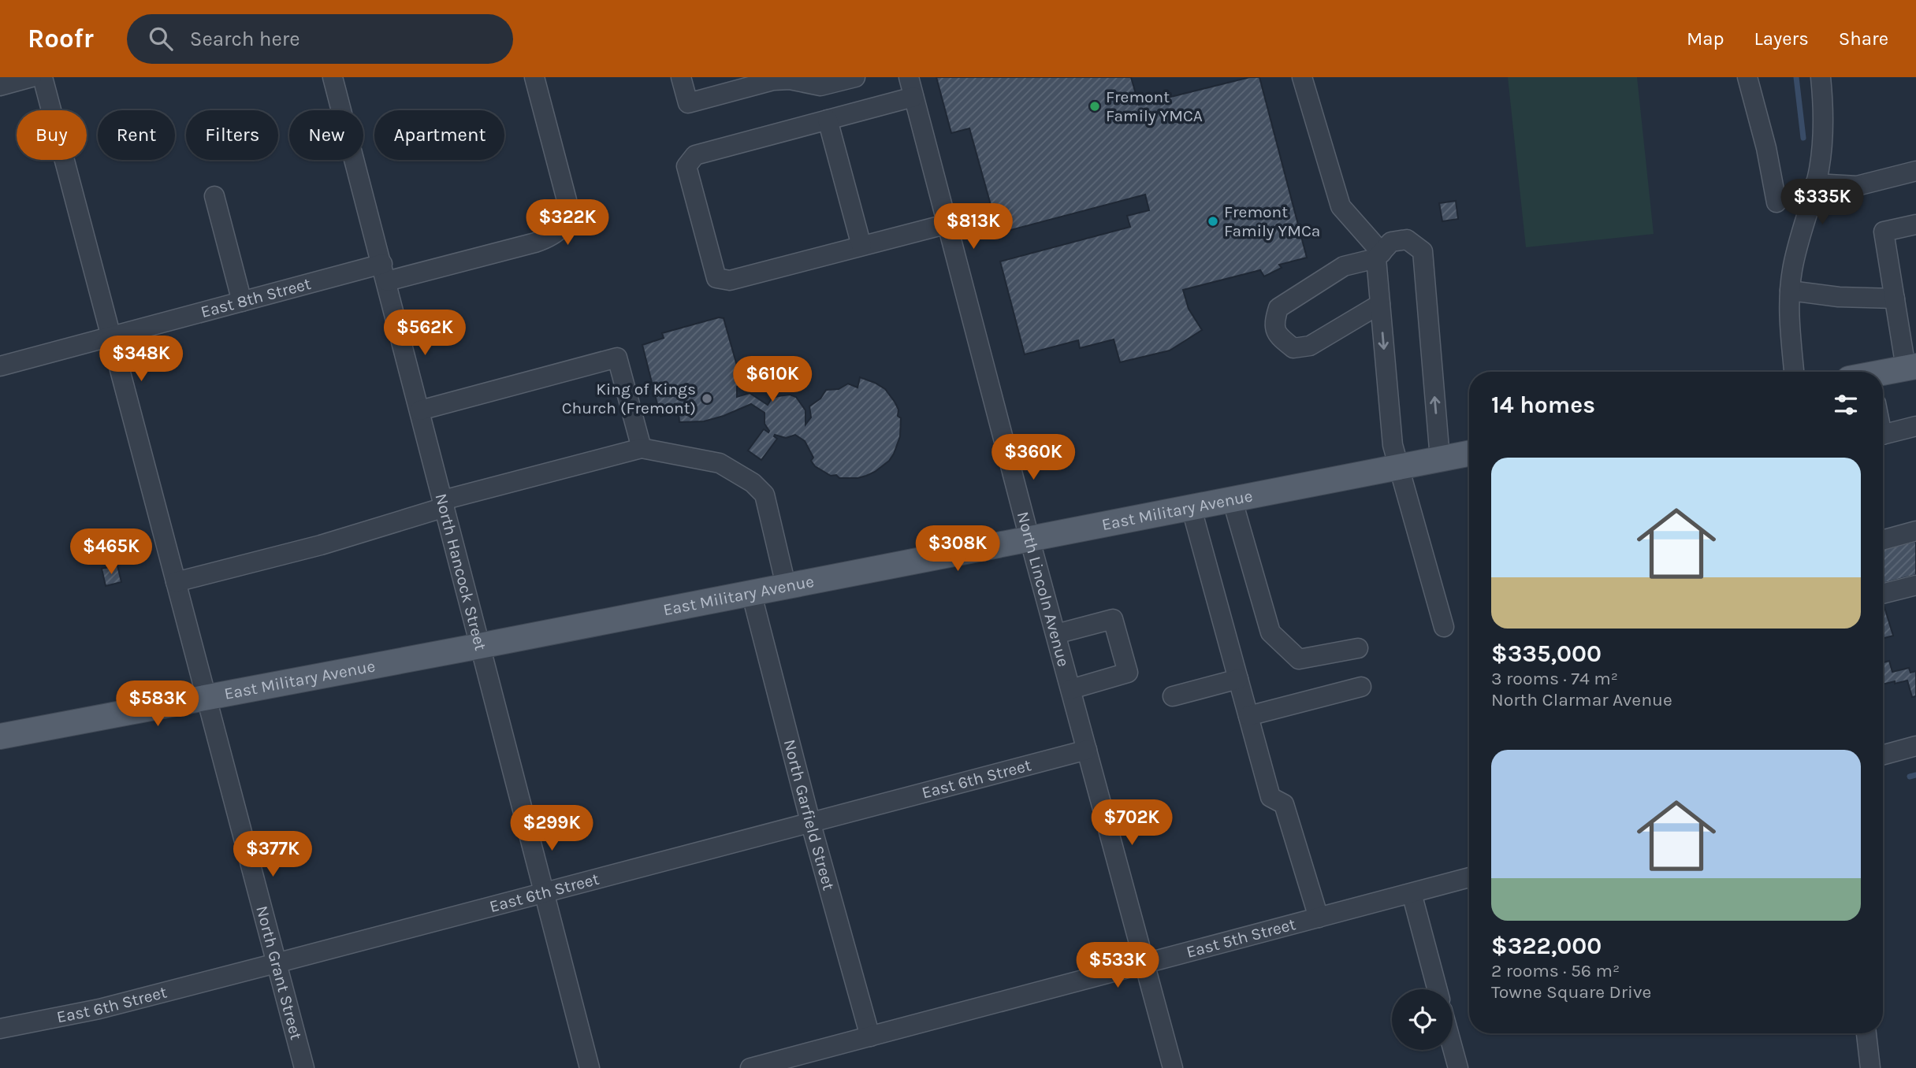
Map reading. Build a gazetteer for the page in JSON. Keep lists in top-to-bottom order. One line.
{"streets":{"main road":["East Military Avenue"],"street":["East 8th Street","North Hancock Street","North Lincoln Avenue","East 6th Street","North Garfield Street","East 5th Street","North Grant Street"]},"crossings":[["East 8th Street","North Hancock Street"],["East 8th Street","North Grant Street"],["East Military Avenue","North Hancock Street"],["East Military Avenue","North Lincoln Avenue"],["East Military Avenue","North Garfield Street"],["East Military Avenue","North Grant Street"],["North Hancock Street","East 6th Street"],["North Lincoln Avenue","East 6th Street"],["North Lincoln Avenue","East 5th Street"],["East 6th Street","North Garfield Street"],["East 6th Street","North Grant Street"],["North Garfield Street","East 5th Street"]],"places":["Fremont Family YMCA","Fremont Family YMCa","King of Kings Church (Fremont)"],"page":{"header":"Roofr","search":"Search here","nav":["Map","Layers","Share"],"chip":["Buy","Rent","Filters","New","Apartment"],"price":["$335K","$322K","$813K","$562K","$348K","$610K","$360K","$308K","$465K","$583K","$702K","$299K","$377K","$533K"],"heading":"14 homes","list":[{"name":"$335,000","note":"3 rooms · 74 m² · North Clarmar Avenue"},{"name":"$322,000","note":"2 rooms · 56 m² · Towne Square Drive"}]}}
